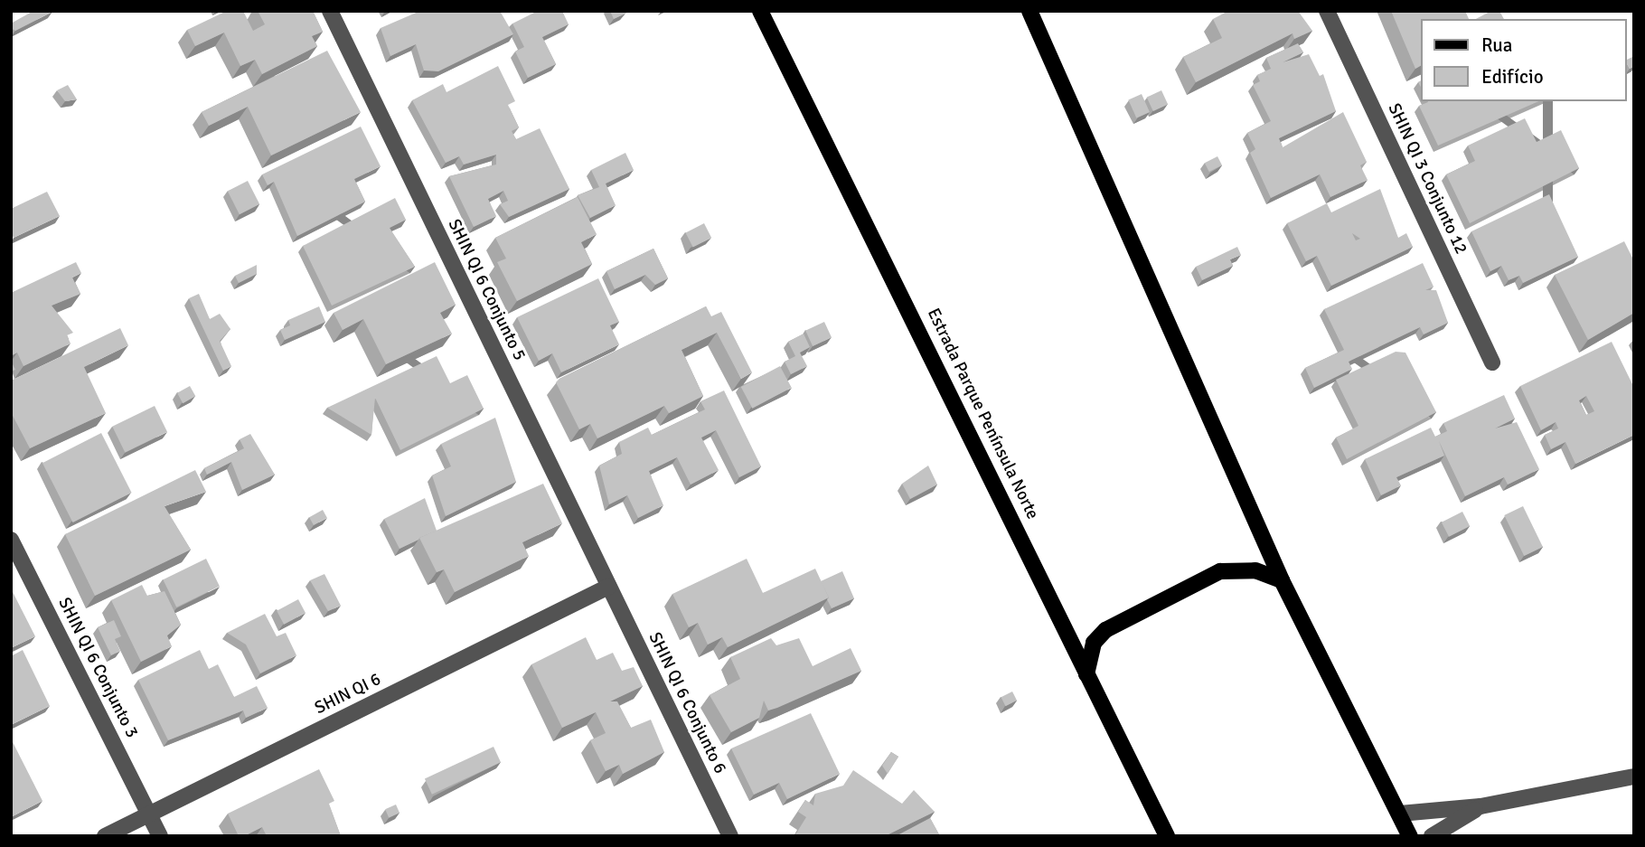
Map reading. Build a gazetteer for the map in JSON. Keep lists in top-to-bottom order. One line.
{"streets":{"main road":["Estrada Parque Península Norte"],"street":["SHIN QI 3 Conjunto 12","SHIN QI 6 Conjunto 5","SHIN QI 6 Conjunto 3","SHIN QI 6","SHIN QI 6 Conjunto 6"]},"crossings":[["SHIN QI 6 Conjunto 5","SHIN QI 6"],["SHIN QI 6 Conjunto 5","SHIN QI 6 Conjunto 6"],["SHIN QI 6 Conjunto 3","SHIN QI 6"],["SHIN QI 6","SHIN QI 6 Conjunto 6"]],"legend":["Rua","Edifício"]}
